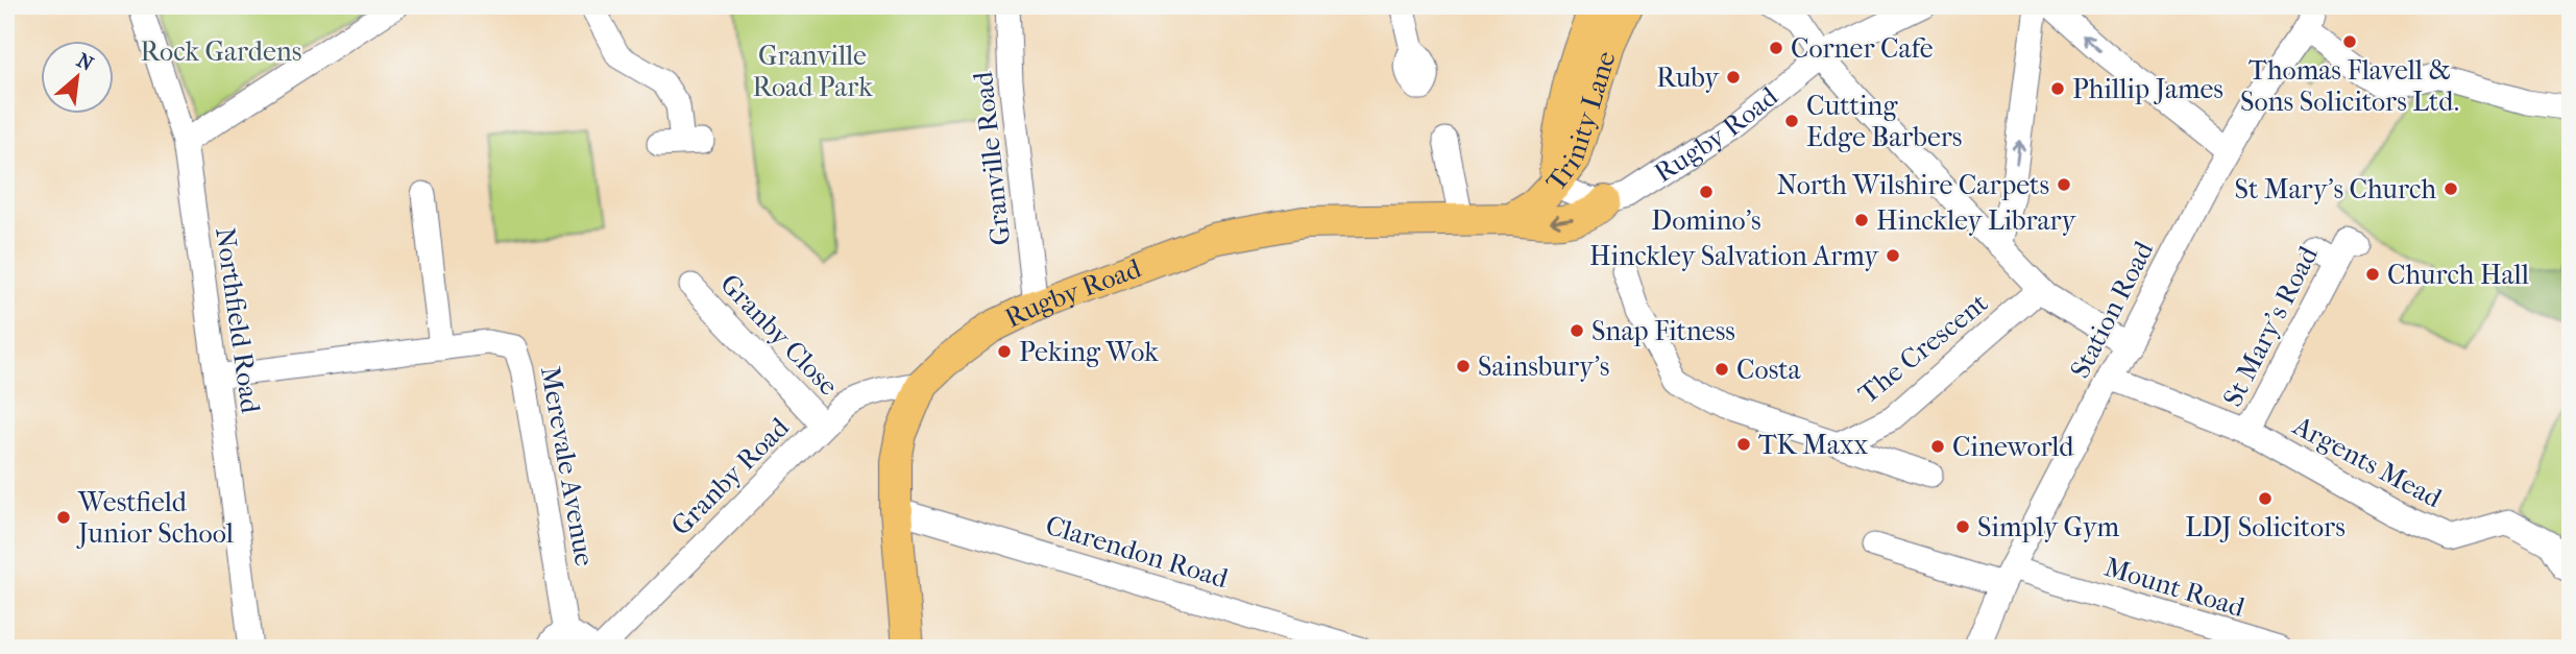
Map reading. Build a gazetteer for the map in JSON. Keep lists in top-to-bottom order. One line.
{"streets":{"main road":["Trinity Lane","Rugby Road"],"street":["Granville Road","Station Road","Northfield Road","St Mary's Road","Granby Close","The Crescent","Argents Mead","Merevale Avenue","Granby Road","Clarendon Road","Mount Road"]},"crossings":[["Rugby Road","Granville Road"],["Rugby Road","Granby Road"],["Rugby Road","Clarendon Road"],["Station Road","St Mary's Road"],["Station Road","Mount Road"],["Northfield Road","Merevale Avenue"],["St Mary's Road","Argents Mead"],["Granby Close","Granby Road"]],"parks":["Rock Gardens","Granville Road Park"],"places":["Thomas Flavell & Sons Solicitors Ltd.","Corner Cafe","Ruby","Phillip James","Cutting Edge Barbers","North Wilshire Carpets","St Mary's Church","Domino's","Hinckley Library","Hinckley Salvation Army","Church Hall","Snap Fitness","Peking Wok","Sainsbury's","Costa","TK Maxx","Cineworld","LDJ Solicitors","Westfield Junior School","Simply Gym"],"north":"top right"}
